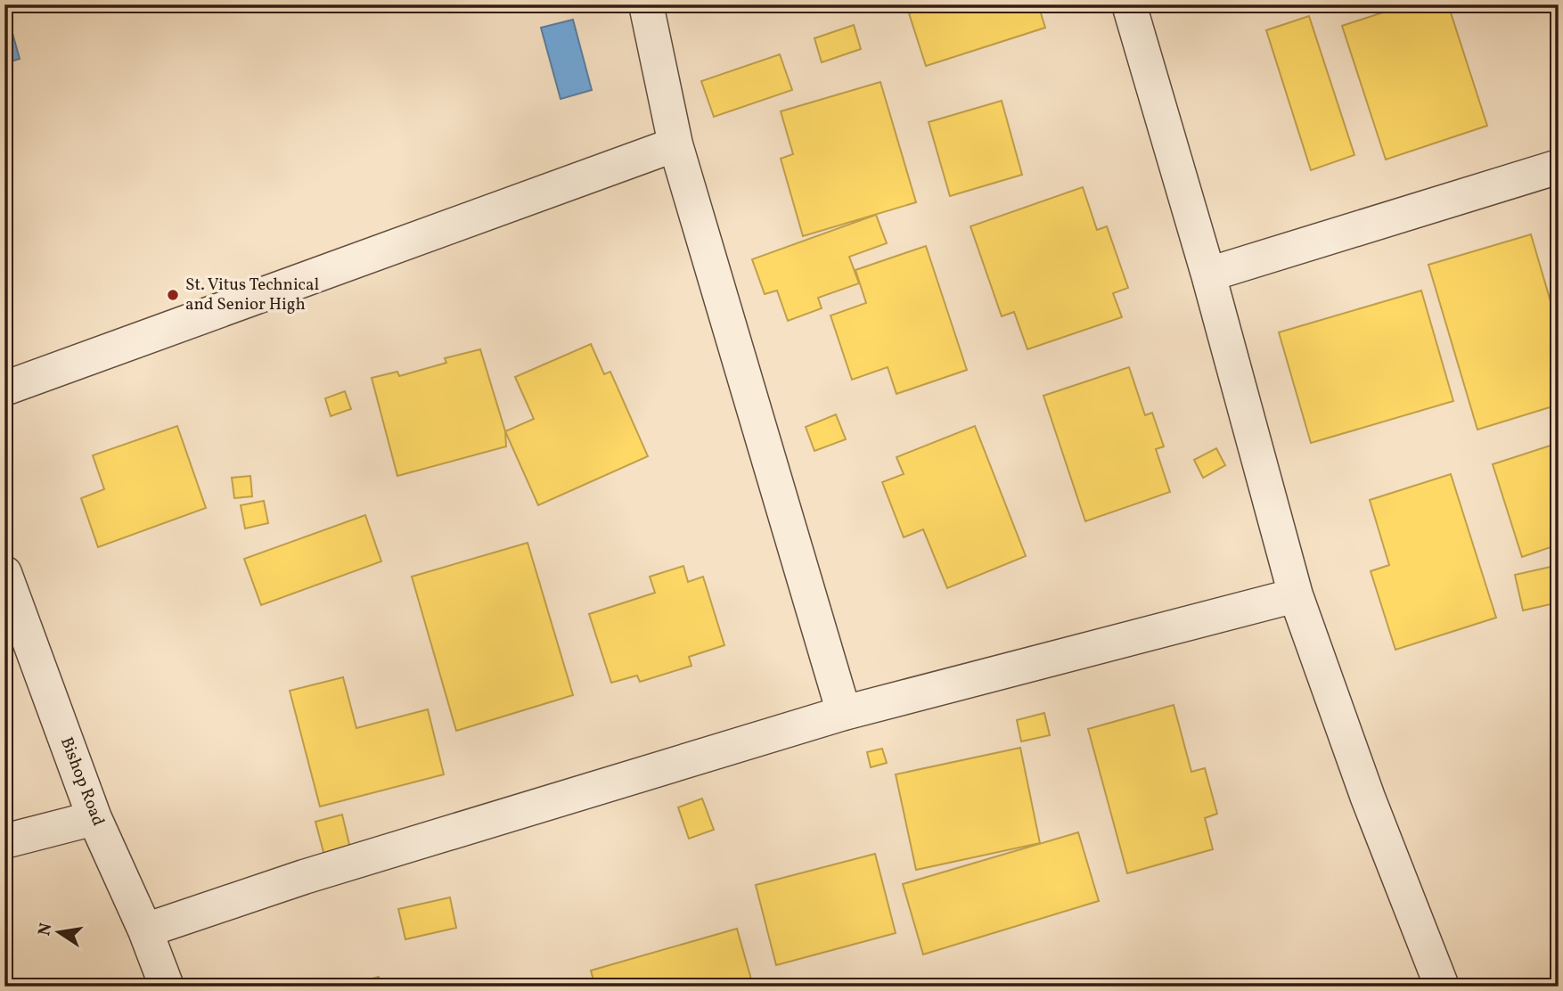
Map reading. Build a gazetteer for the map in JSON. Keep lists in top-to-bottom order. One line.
{"streets":{"street":["Bishop Road"]},"places":["St. Vitus Technical and Senior High"],"north":"left"}
